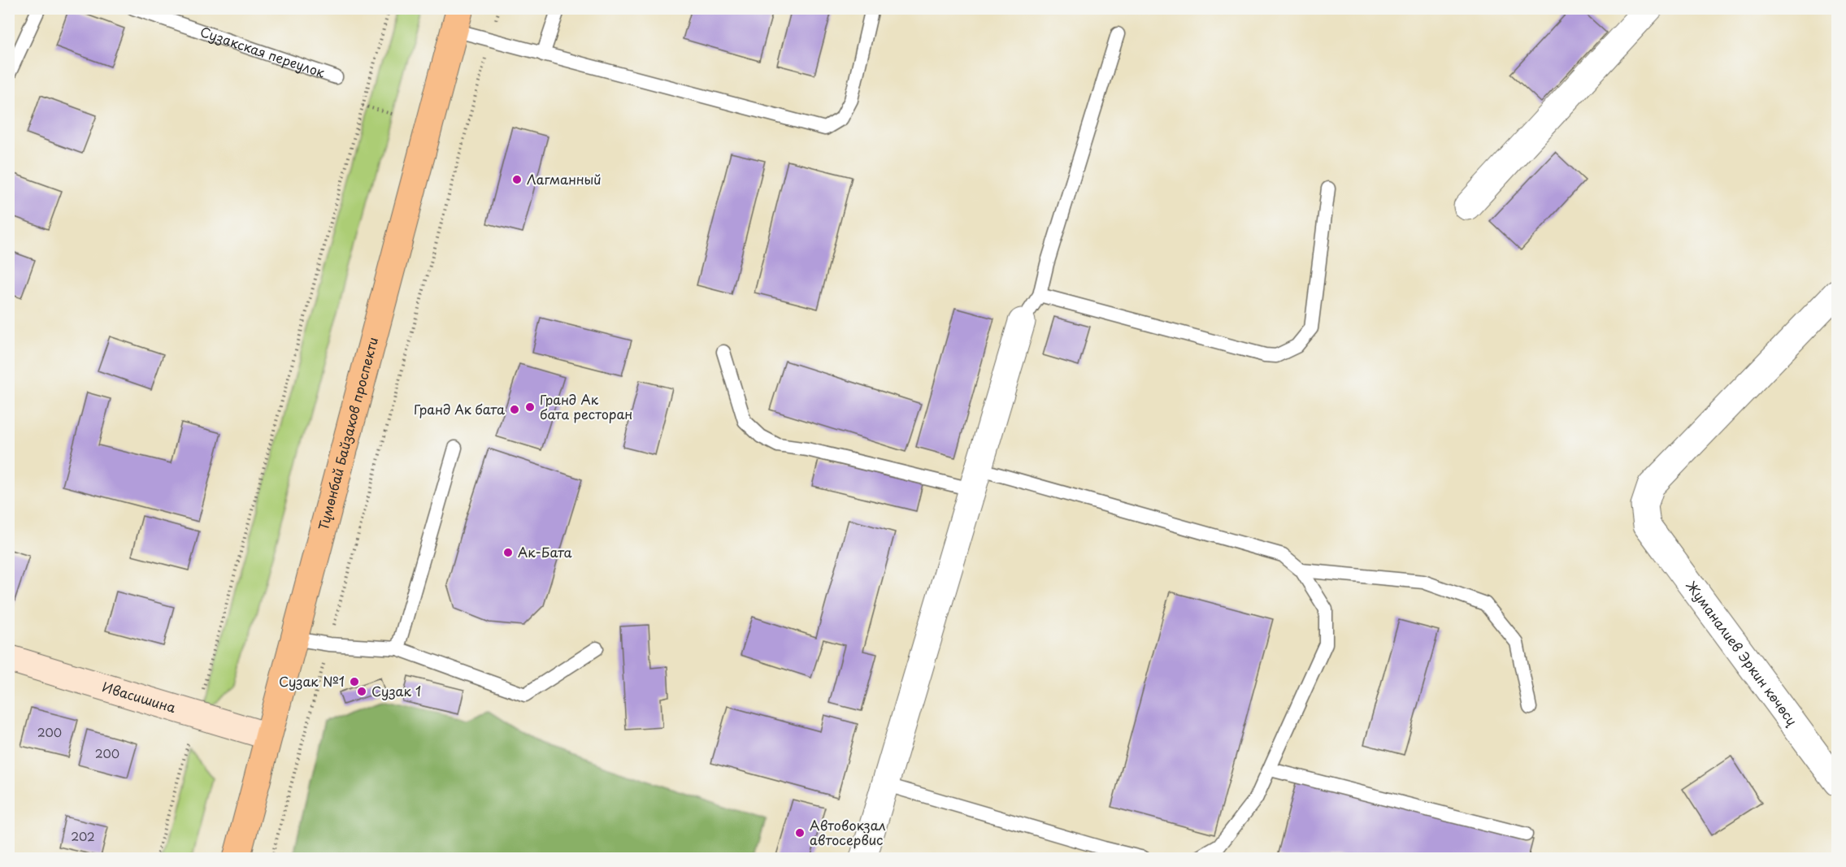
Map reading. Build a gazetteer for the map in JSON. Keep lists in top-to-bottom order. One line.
{"streets":{"highway":["Түмөнбай Байзаков проспекти"],"street":["Жуманалиев Эркин көчөсү","Ивасишина"],"lane":["Сузакская переулок"]},"crossings":[["Түмөнбай Байзаков проспекти","Ивасишина"]],"places":["Лагманный","Гранд Ак бата ресторан","Гранд Ак бата","Ак-Бата","Сузак №1","Сузак 1","Автовокзал автосервис"],"house_numbers":["200","200","202"]}
